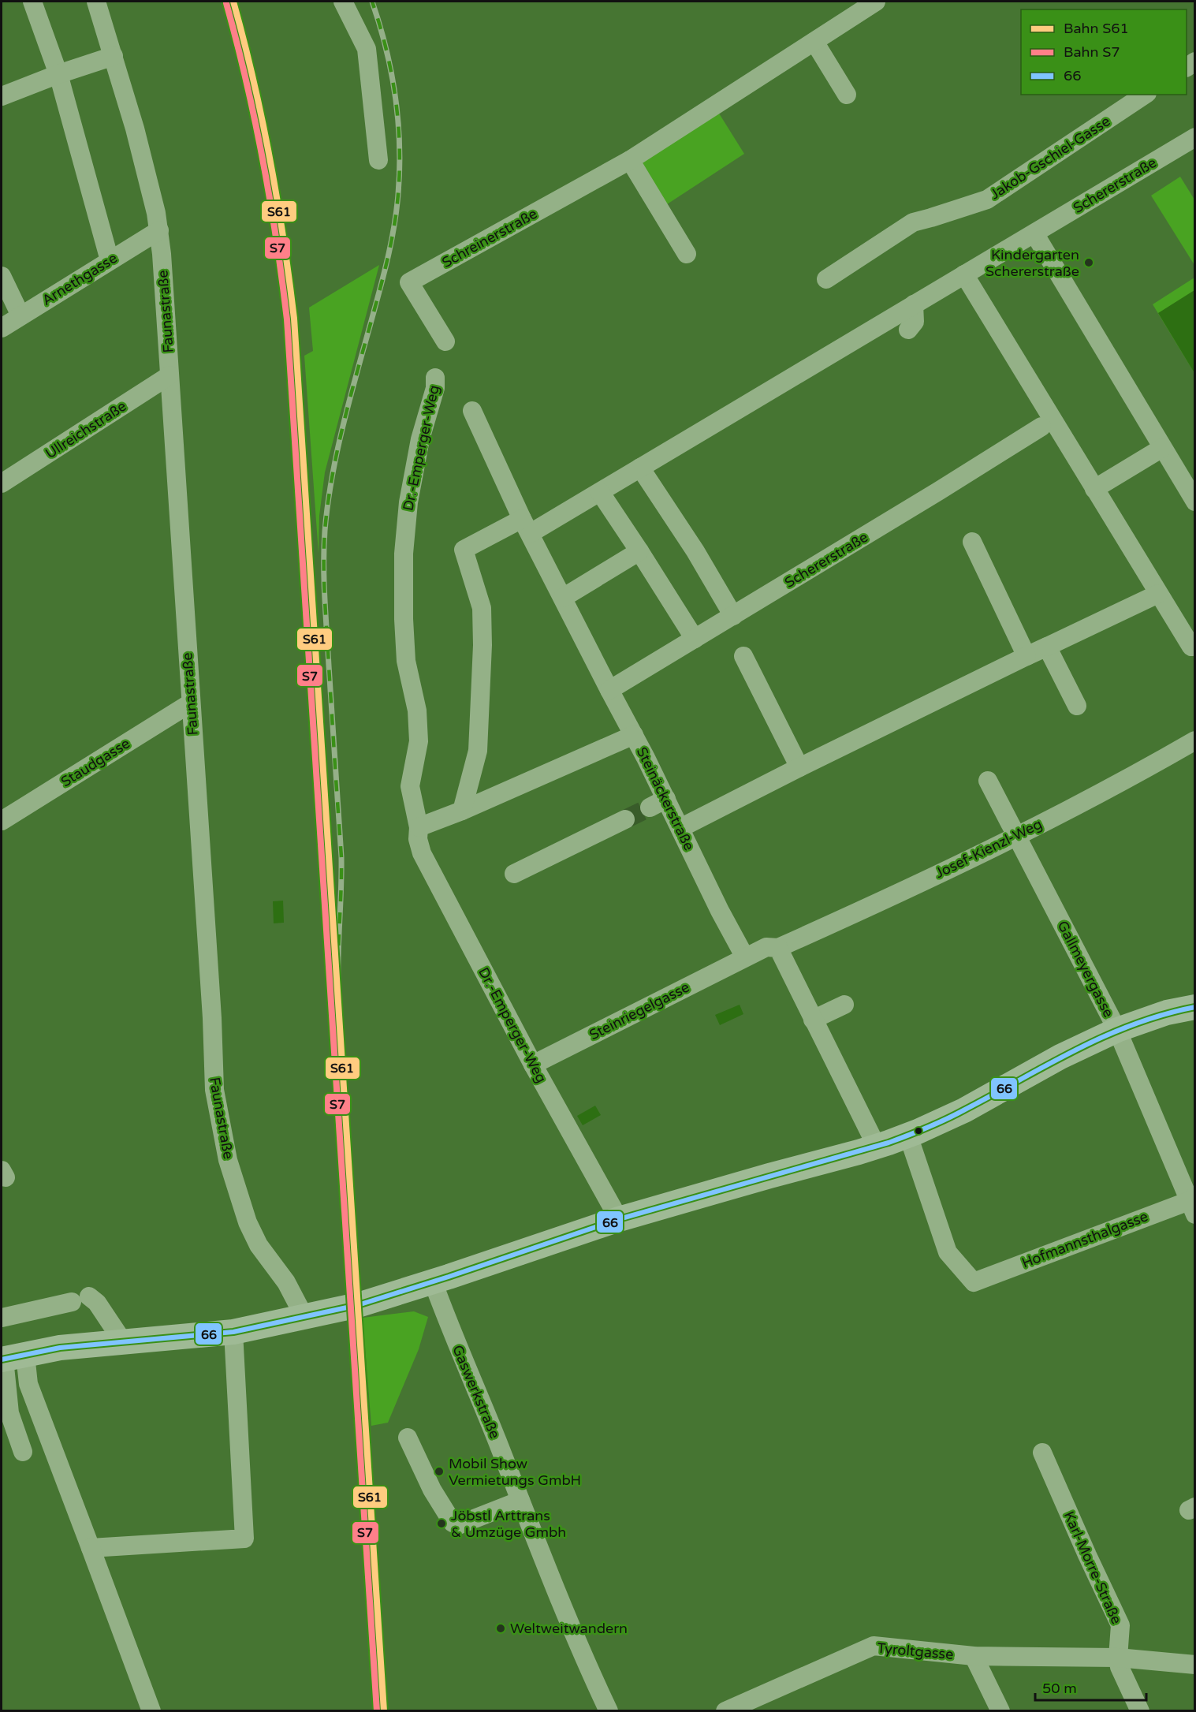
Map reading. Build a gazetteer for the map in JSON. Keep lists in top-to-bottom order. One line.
{"streets":{"street":["Jakob-Gschiel-Gasse","Schererstraße","Schreinerstraße","Arnethgasse","Faunastraße","Ullreichstraße","Dr.-Emperger-Weg","Staudgasse","Steinäckerstraße","Josef-Kienzl-Weg","Gallmeyergasse","Steinriegelgasse","Hofmannsthalgasse","Gaswerkstraße","Karl-Morre-Straße","Tyroltgasse"]},"crossings":[["Schererstraße","Steinäckerstraße"],["Arnethgasse","Faunastraße"],["Faunastraße","Ullreichstraße"],["Faunastraße","Staudgasse"],["Dr.-Emperger-Weg","Steinriegelgasse"],["Steinäckerstraße","Steinriegelgasse"],["Josef-Kienzl-Weg","Gallmeyergasse"],["Gallmeyergasse","Hofmannsthalgasse"],["Karl-Morre-Straße","Tyroltgasse"]],"places":["Kindergarten Schererstraße","Mobil Show Vermietungs GmbH","Jöbstl Arttrans & Umzüge Gmbh","Weltweitwandern"],"lines":["rail line S61","rail line S7","transit line 66"],"legend":["Bahn S61","Bahn S7","66"],"scale_bar":"50 m"}
